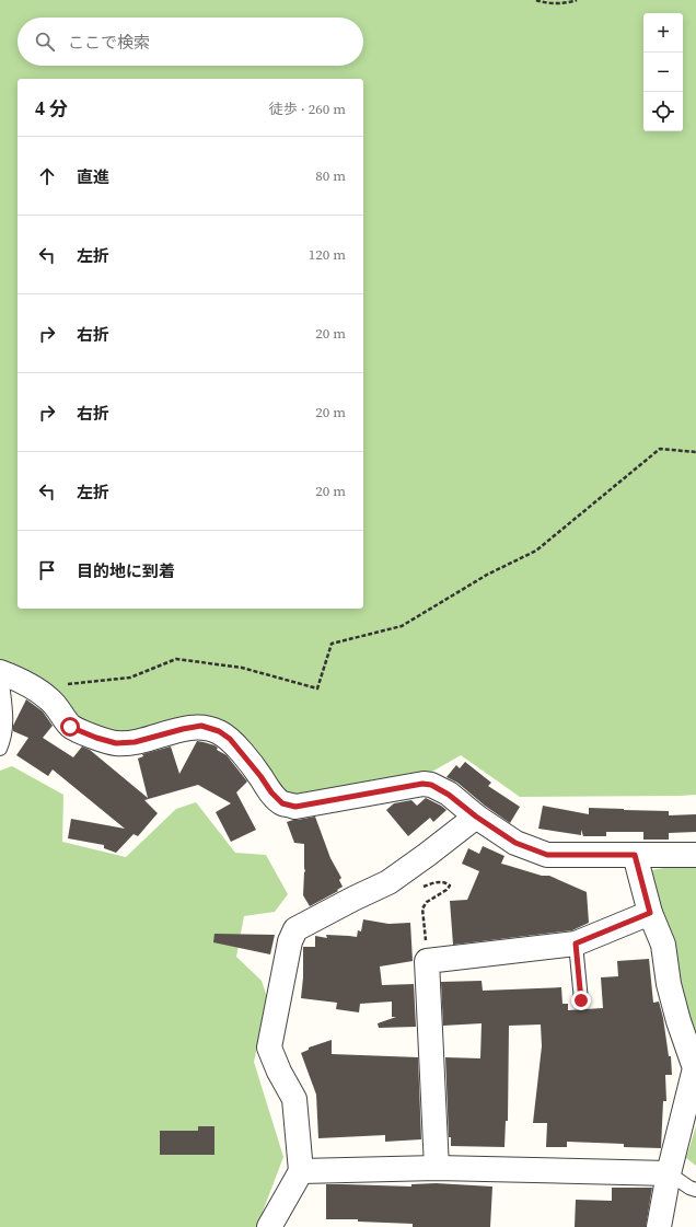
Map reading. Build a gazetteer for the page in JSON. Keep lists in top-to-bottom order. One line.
{"page":{"map_buttons":["+","−"],"search":"ここで検索","heading":["4 分","徒歩 · 260 m"],"list":[["直進","80 m"],["左折","120 m"],["右折","20 m"],["右折","20 m"],["左折","20 m"],"目的地に到着"]}}
